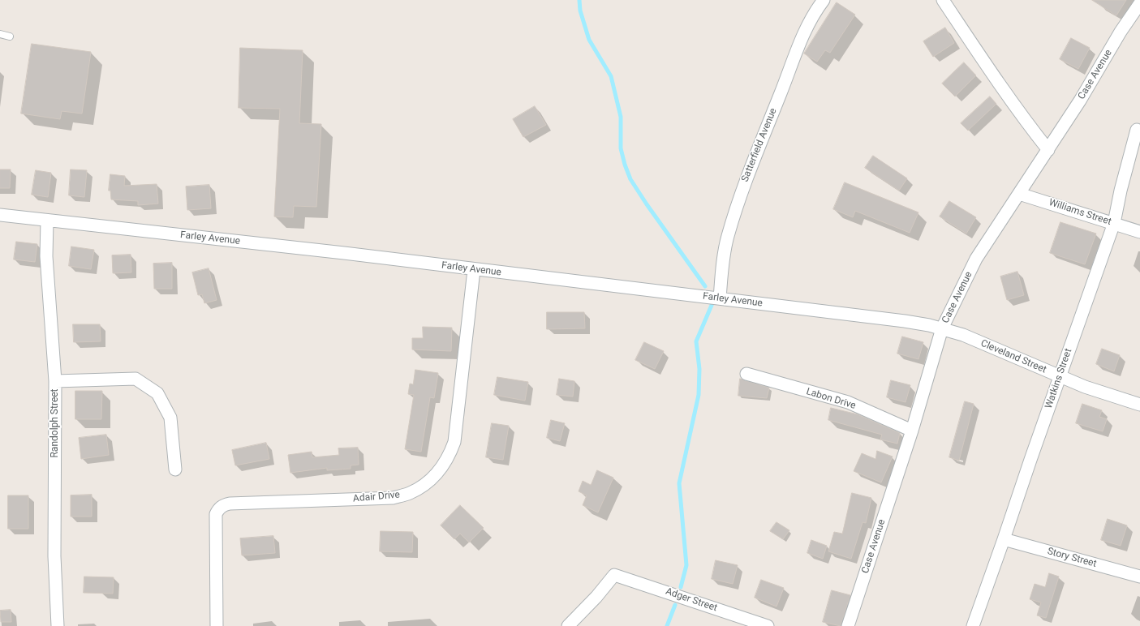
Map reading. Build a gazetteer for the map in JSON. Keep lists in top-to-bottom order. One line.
{"streets":{"street":["Case Avenue","Satterfield Avenue","Williams Street","Farley Avenue","Cleveland Street","Watkins Street","Labon Drive","Randolph Street","Adair Drive","Story Street","Adger Street"]},"crossings":[["Case Avenue","Williams Street"],["Case Avenue","Farley Avenue"],["Case Avenue","Cleveland Street"],["Case Avenue","Labon Drive"],["Satterfield Avenue","Farley Avenue"],["Williams Street","Watkins Street"],["Farley Avenue","Cleveland Street"],["Farley Avenue","Randolph Street"],["Farley Avenue","Adair Drive"],["Cleveland Street","Watkins Street"],["Watkins Street","Story Street"]]}
